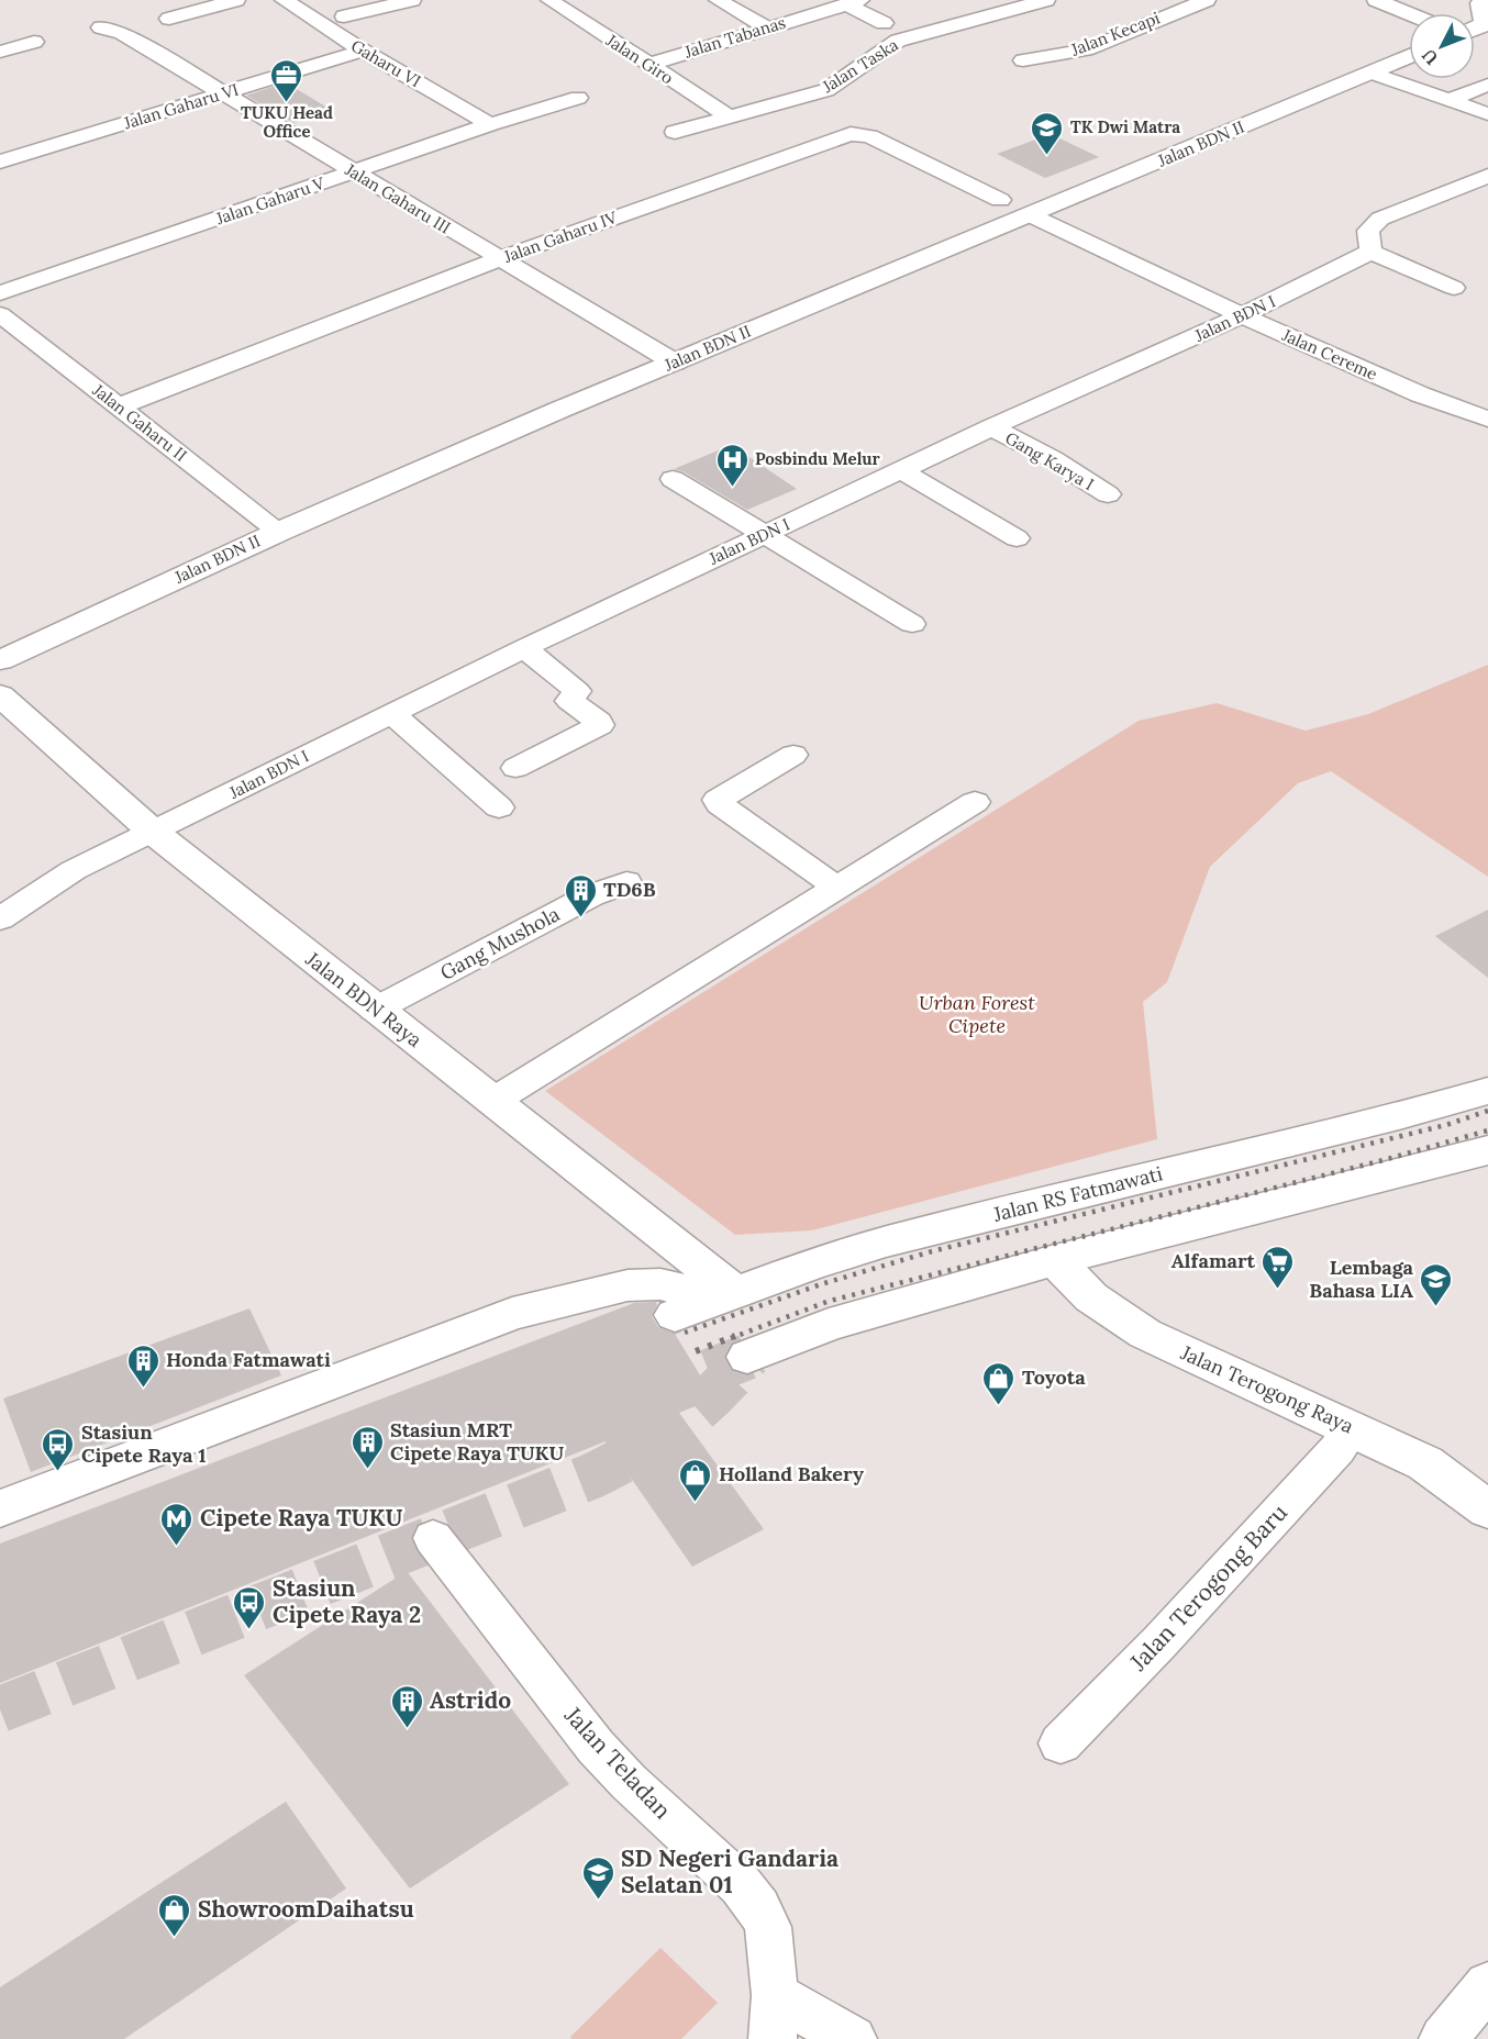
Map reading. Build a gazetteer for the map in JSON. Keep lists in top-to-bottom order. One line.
{"streets":{"street":["Jalan Kecapi","Jalan Tabanas","Jalan Giro","Gaharu VI","Jalan Taska","Jalan Gaharu VI","Jalan BDN II","Jalan Gaharu III","Jalan Gaharu V","Jalan Gaharu IV","Jalan BDN I","Jalan Cereme","Jalan Gaharu II","Gang Karya I","Gang Mushola","Jalan BDN Raya","Jalan RS Fatmawati","Jalan Terogong Raya","Jalan Terogong Baru","Jalan Teladan"]},"crossings":[["Jalan Tabanas","Jalan Giro"],["Jalan Giro","Jalan Taska"],["Gaharu VI","Jalan Gaharu VI"],["Gaharu VI","Jalan Gaharu V"],["Jalan Gaharu VI","Jalan Gaharu III"],["Jalan BDN II","Jalan Gaharu III"],["Jalan BDN II","Jalan Cereme"],["Jalan BDN II","Jalan Gaharu II"],["Jalan Gaharu III","Jalan Gaharu V"],["Jalan Gaharu III","Jalan Gaharu IV"],["Jalan Gaharu IV","Jalan Gaharu II"],["Jalan BDN I","Jalan Cereme"],["Jalan BDN I","Gang Karya I"],["Jalan BDN I","Jalan BDN Raya"],["Gang Mushola","Jalan BDN Raya"],["Jalan BDN Raya","Jalan RS Fatmawati"],["Jalan Terogong Raya","Jalan Terogong Baru"]],"parks":["Urban Forest Cipete"],"places":{"office":["TUKU Head Office"],"school or university":["TK Dwi Matra","Lembaga Bahasa LIA","SD Negeri Gandaria Selatan 01"],"hospital":["Posbindu Melur"],"building":["TD6B","Honda Fatmawati","Stasiun MRT Cipete Raya TUKU","Astrido"],"supermarket":["Alfamart"],"shop":["Toyota","Holland Bakery","ShowroomDaihatsu"],"bus stop":["Stasiun Cipete Raya 1","Stasiun Cipete Raya 2"],"metro station":["Cipete Raya TUKU"]},"north":"bottom left"}
